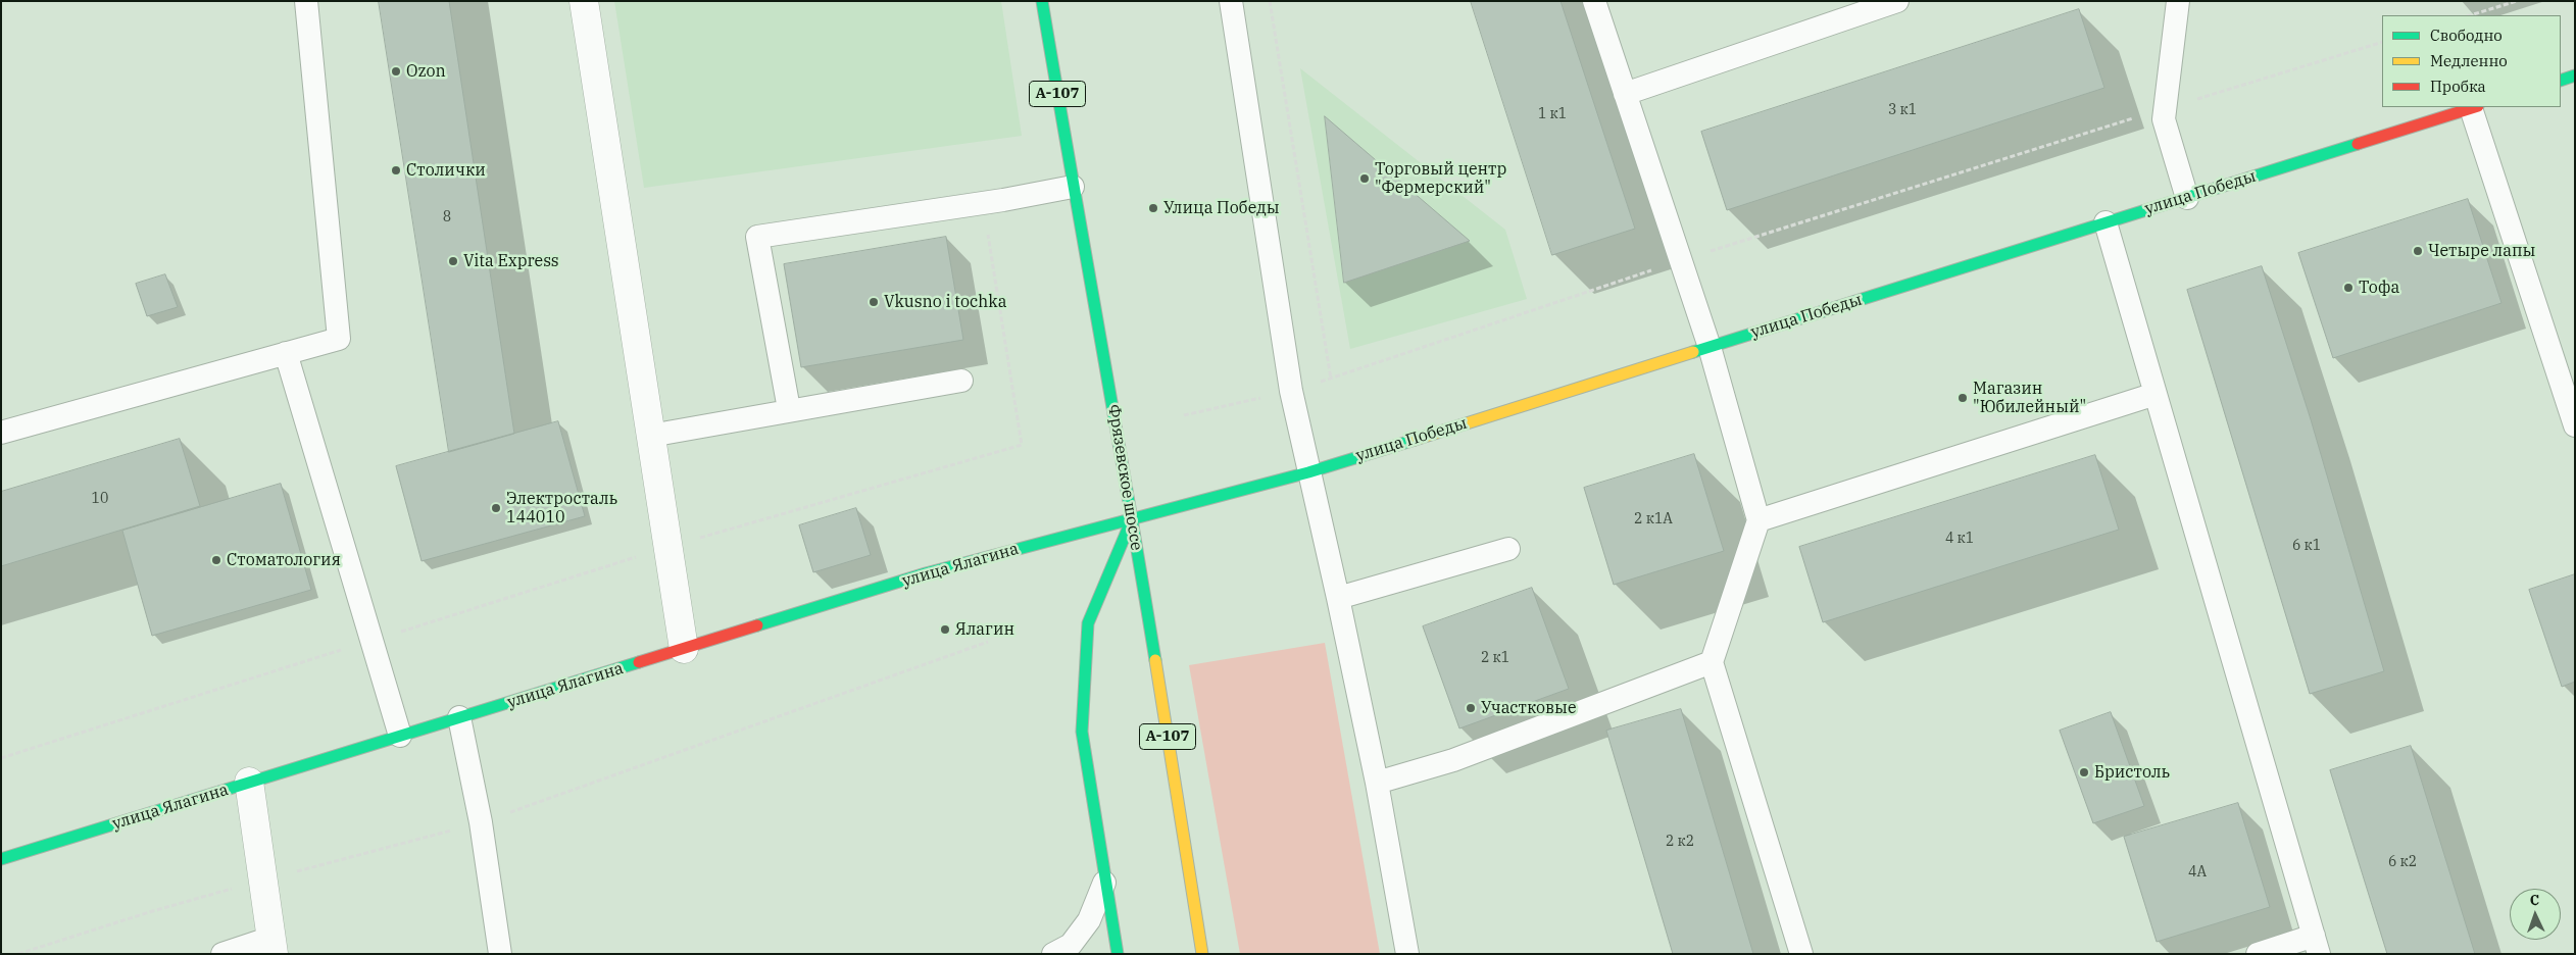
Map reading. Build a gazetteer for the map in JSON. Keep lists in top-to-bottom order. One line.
{"streets":{"main road":["А-107","улица Победы","Фрязевское шоссе","улица Ялагина"]},"crossings":[["улица Победы","Фрязевское шоссе"],["улица Победы","улица Ялагина"],["Фрязевское шоссе","улица Ялагина"]],"places":["Ozon","Столички","Торговый центр \"Фермерский\"","Улица Победы","Четыре лапы","Vita Express","Тофа","Vkusno i tochka","Магазин \"Юбилейный\"","Электросталь 144010","Стоматология","Ялагин","Участковые","Бристоль"],"house_numbers":["3 к1","1 к1","8","10","2 к1А","4 к1","6 к1","2 к1","2 к2","6 к2","4А"],"legend":["Свободно","Медленно","Пробка"],"north":"top"}
